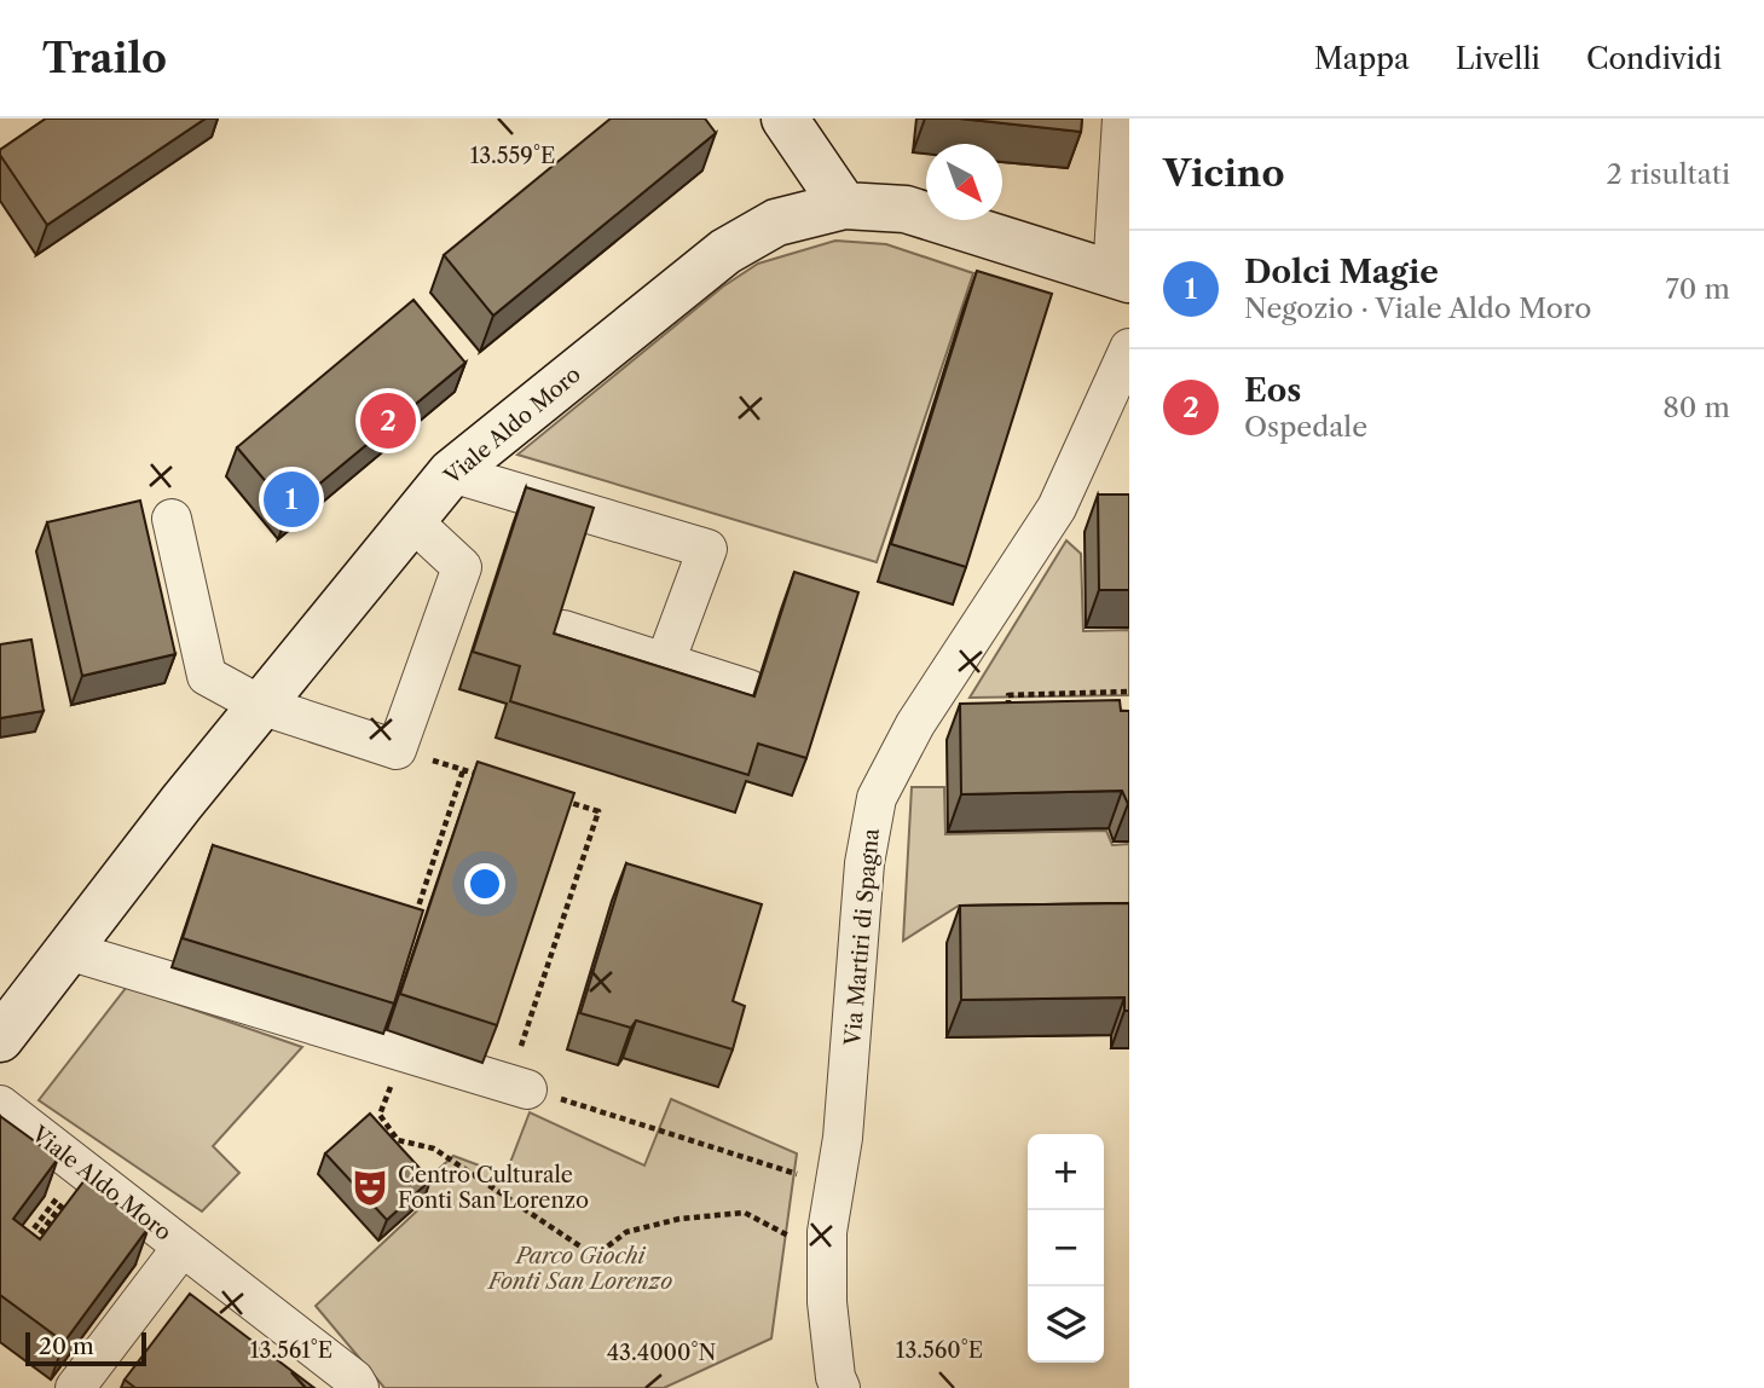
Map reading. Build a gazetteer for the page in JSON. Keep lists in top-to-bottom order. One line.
{"streets":{"street":["Viale Aldo Moro","Via Martiri di Spagna"]},"parks":["Parco Giochi Fonti San Lorenzo"],"places":{"theatre":["Centro Culturale Fonti San Lorenzo"]},"scale_bar":"20 m","north":"bottom right","page":{"header":"Trailo","nav":["Mappa","Livelli","Condividi"],"heading":["Vicino","2 risultati"],"list":[{"mark":"1","name":"Dolci Magie","note":"Negozio · Viale Aldo Moro","value":"70 m"},{"mark":"2","name":"Eos","note":"Ospedale","value":"80 m"}],"pins":["2","1"],"map_buttons":["+","−"],"scale":"20 m"},"coordinates":["13.559°E","13.561°E","13.560°E","43.4000°N"]}
